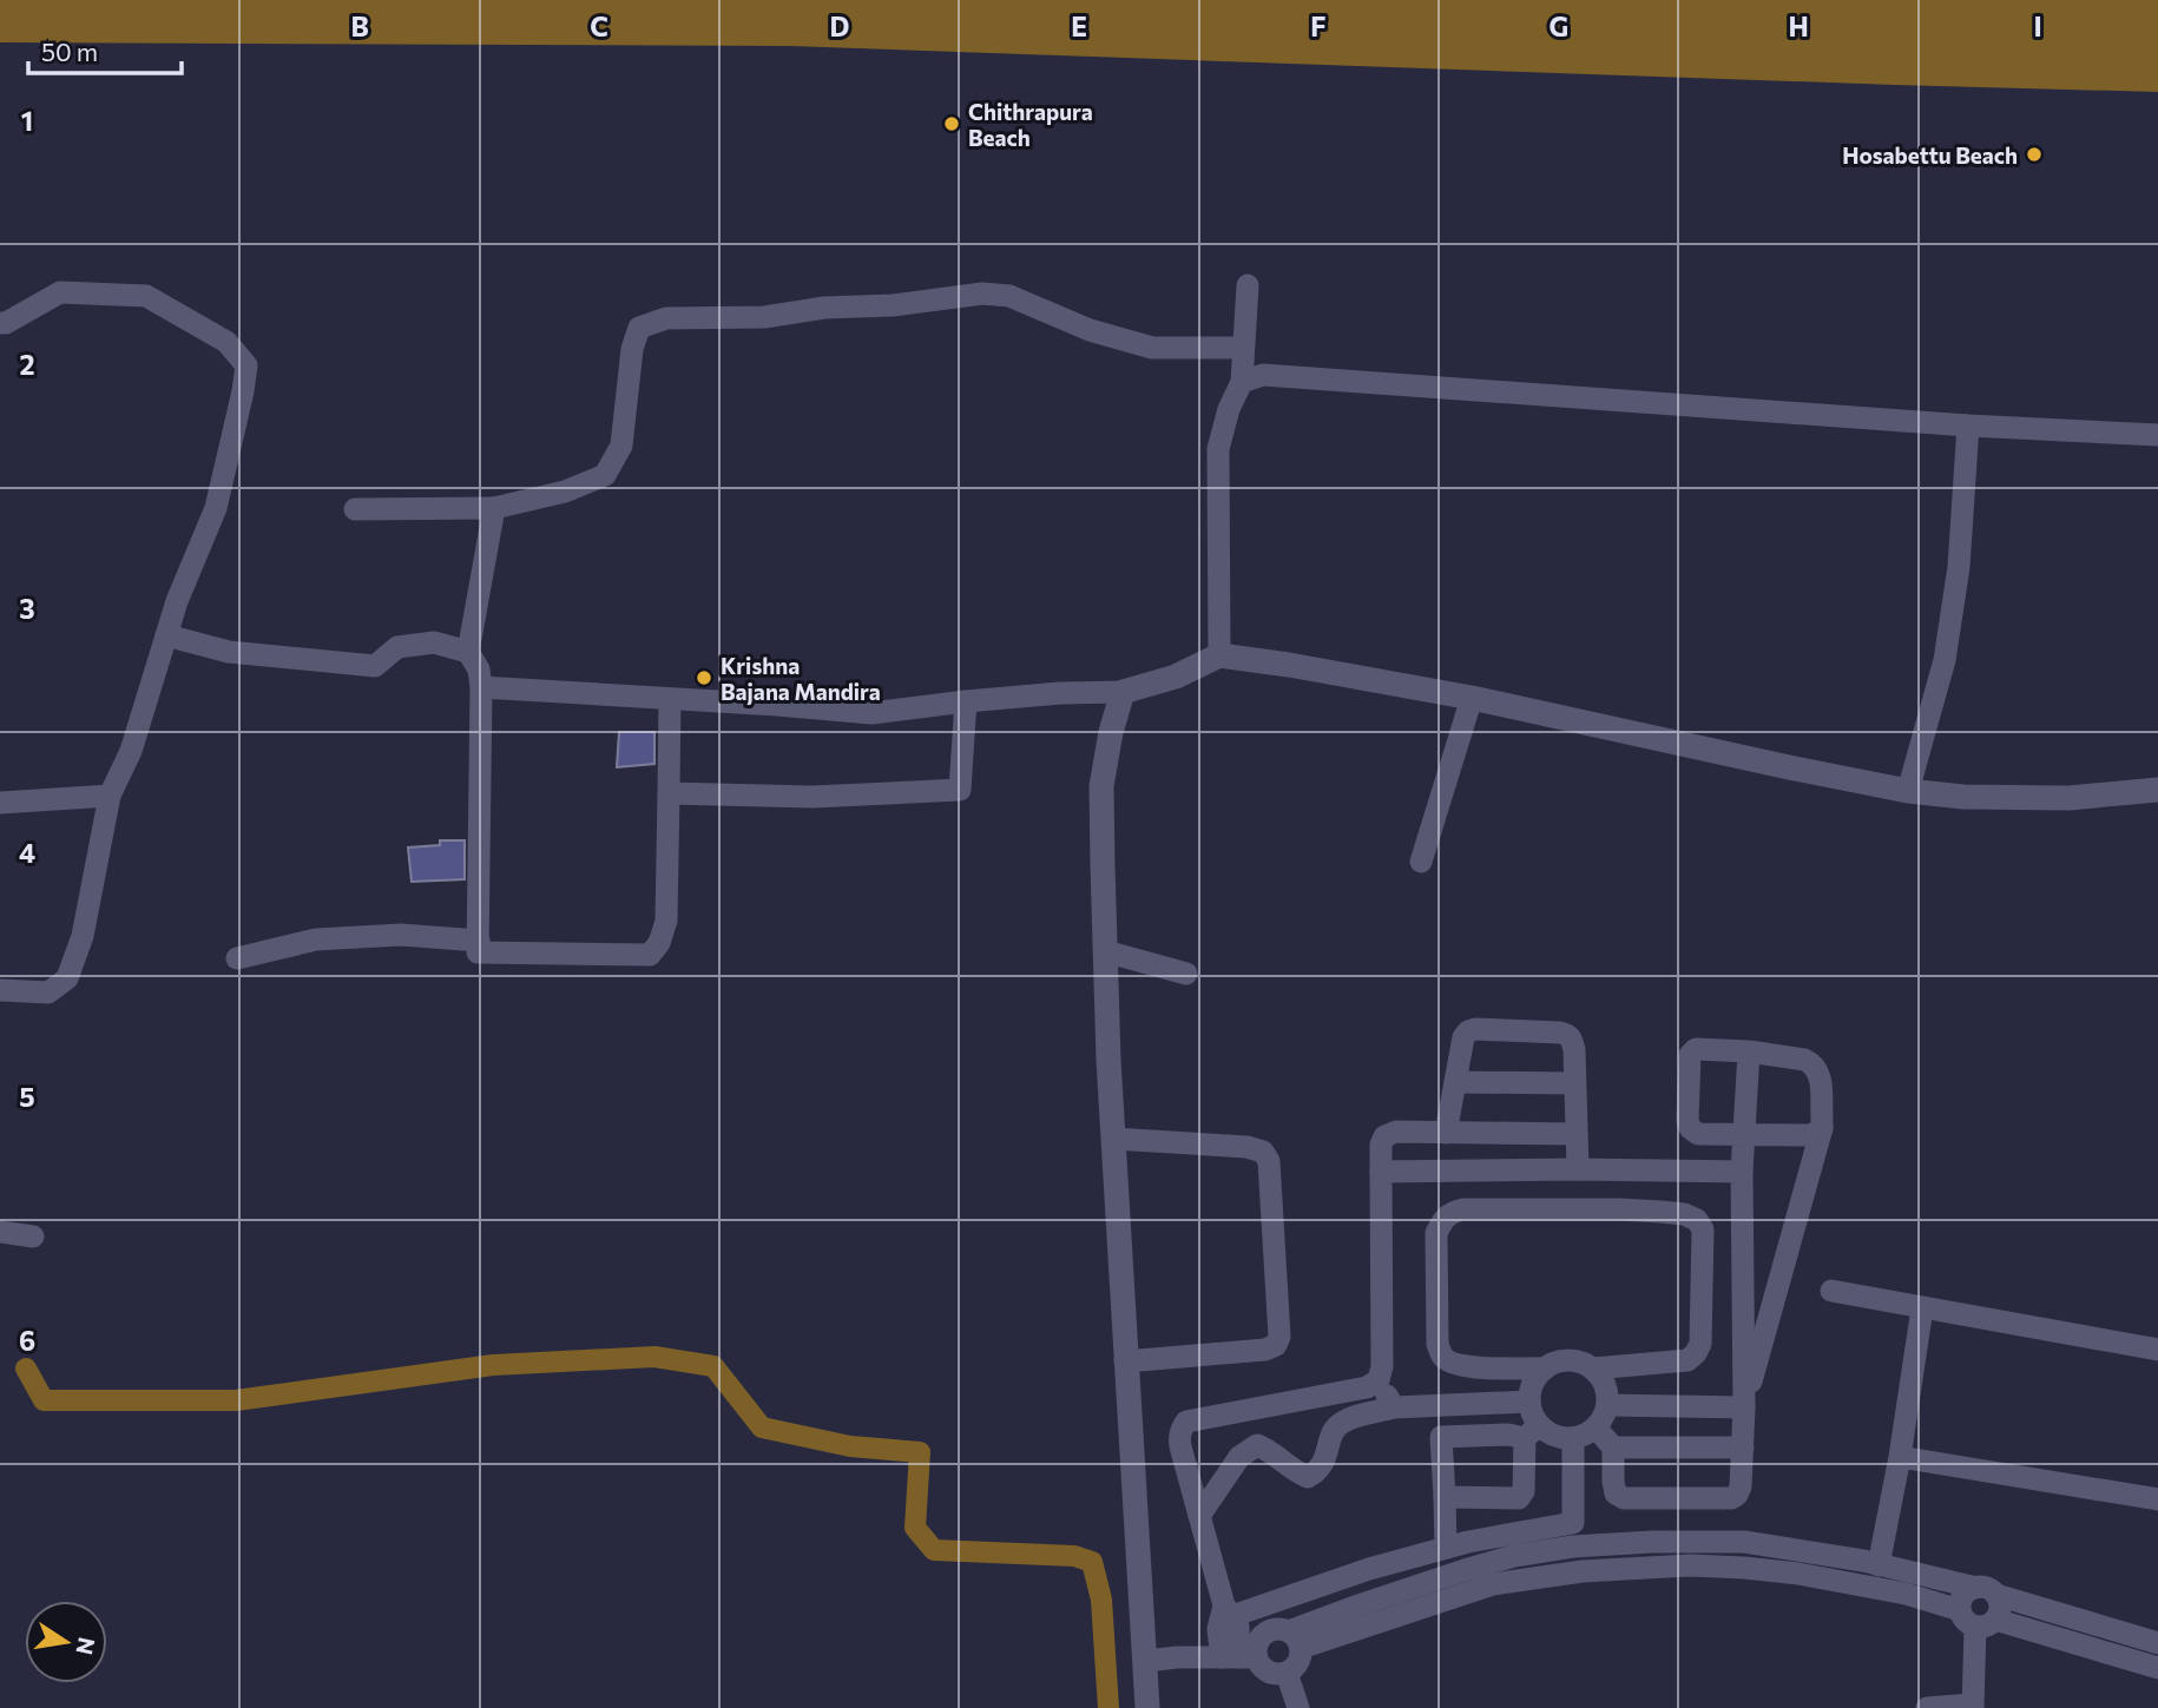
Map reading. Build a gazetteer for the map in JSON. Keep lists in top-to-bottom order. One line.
{"places":["Chithrapura Beach","Hosabettu Beach","Krishna Bajana Mandira"],"scale_bar":"50 m","north":"right","grid":{"columns":["B","C","D","E","F","G","H","I"],"rows":["1","2","3","4","5","6"]}}
